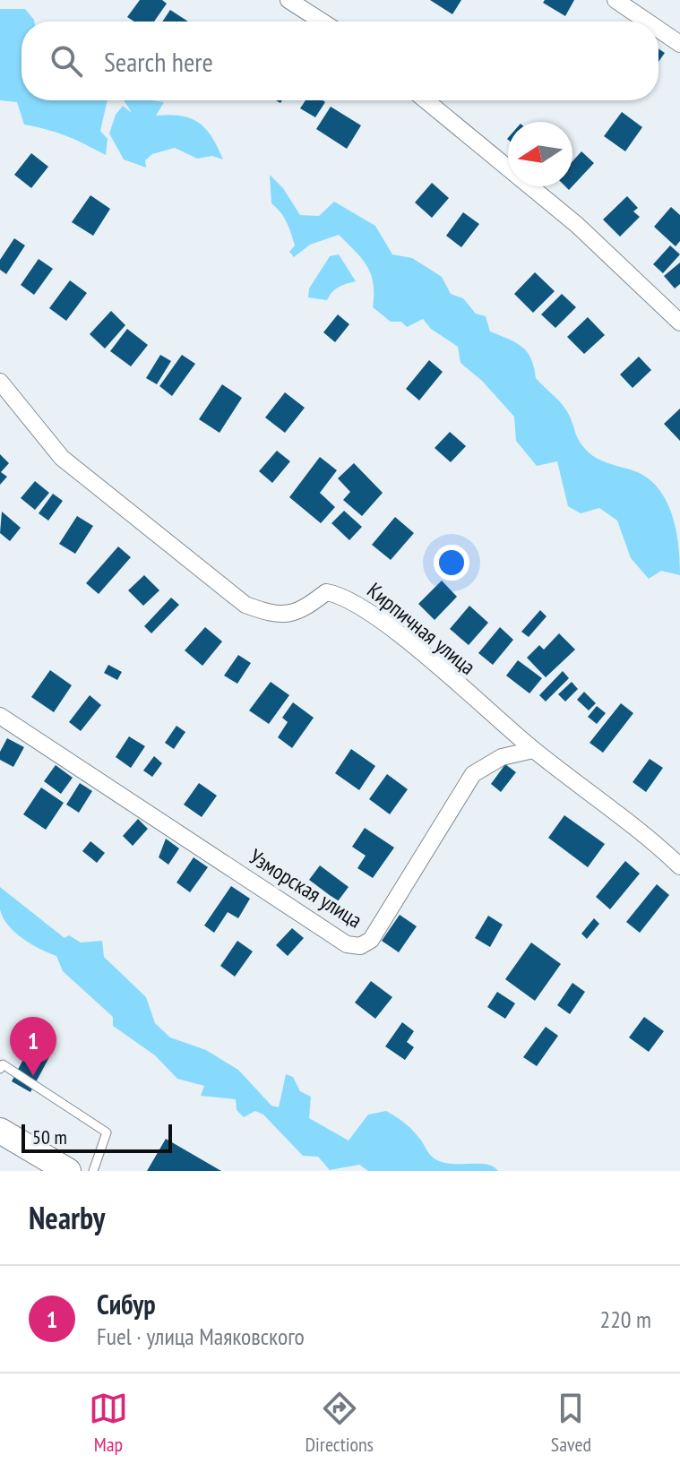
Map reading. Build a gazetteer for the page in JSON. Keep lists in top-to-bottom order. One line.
{"streets":{"street":["Кирпичная улица","Узморская улица"]},"crossings":[["Кирпичная улица","Узморская улица"]],"scale_bar":"50 m","north":"left","page":{"search":"Search here","pins":"1","scale":"50 m","heading":"Nearby","list":[{"mark":"1","name":"Сибур","note":"Fuel · улица Маяковского","value":"220 m"}],"nav":["Map","Directions","Saved"]}}
